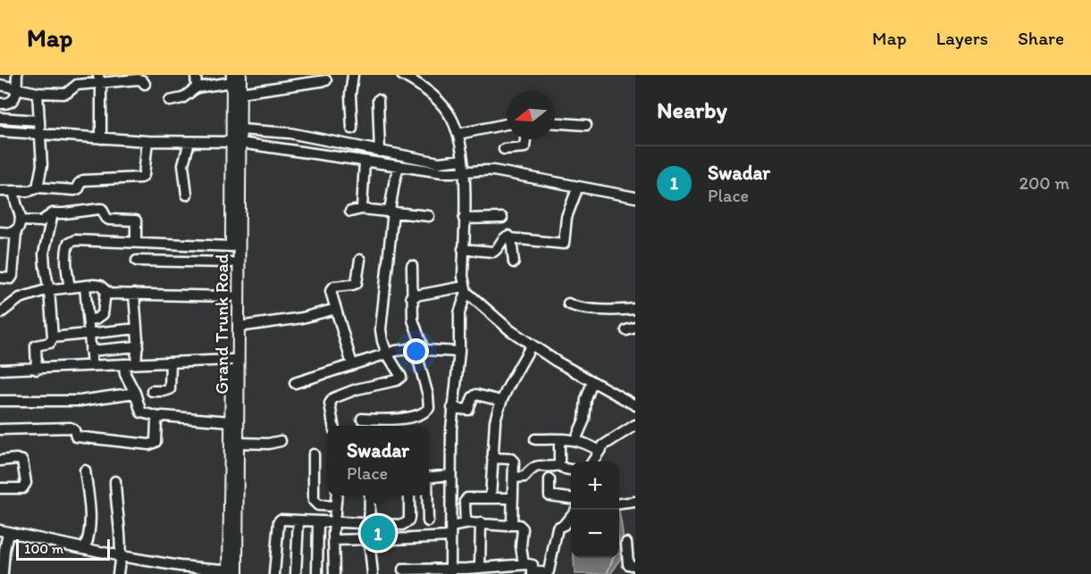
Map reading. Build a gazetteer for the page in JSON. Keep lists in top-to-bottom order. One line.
{"streets":{"main road":["Grand Trunk Road"]},"scale_bar":"100 m","north":"left","page":{"header":"Map","nav":["Map","Layers","Share"],"heading":"Nearby","list":[{"mark":"1","name":"Swadar","note":"Place","value":"200 m"}],"popup":["Swadar","Place"],"map_buttons":["+","−"],"pins":"1","scale":"100 m"}}
